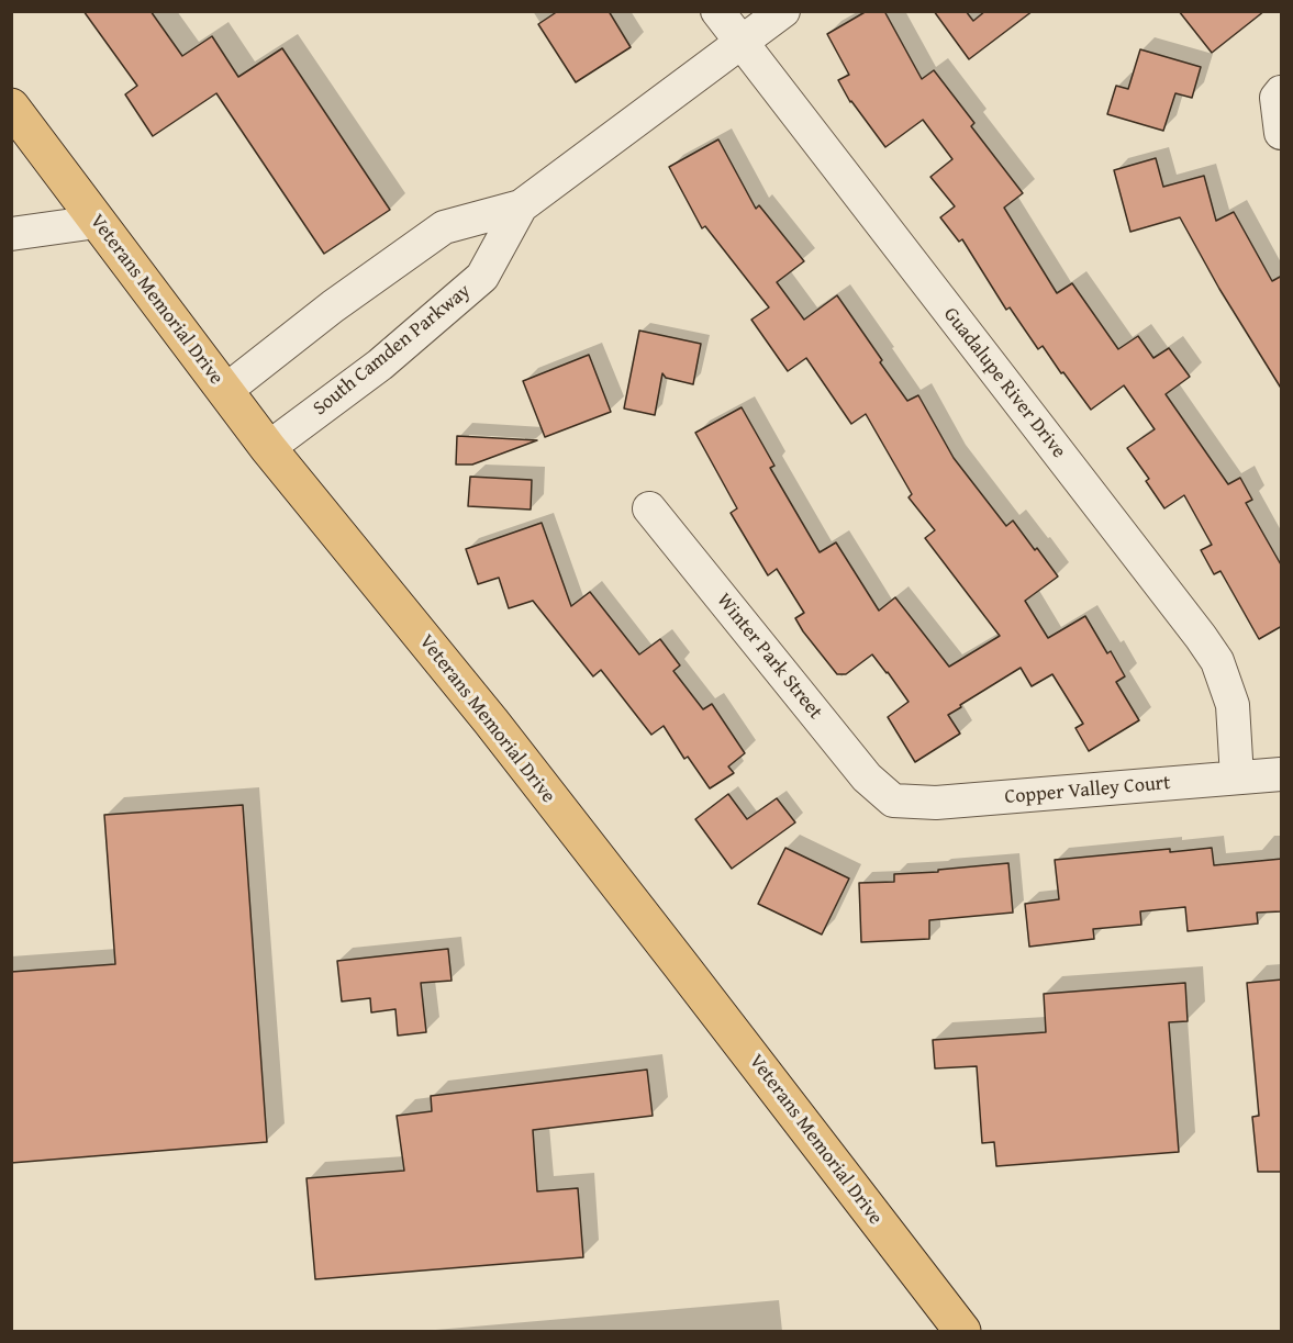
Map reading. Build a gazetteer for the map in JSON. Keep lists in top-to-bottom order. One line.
{"streets":{"main road":["Veterans Memorial Drive"],"street":["South Camden Parkway","Guadalupe River Drive","Winter Park Street","Copper Valley Court"]},"crossings":[["Veterans Memorial Drive","South Camden Parkway"],["South Camden Parkway","Guadalupe River Drive"],["Guadalupe River Drive","Copper Valley Court"],["Winter Park Street","Copper Valley Court"]]}
